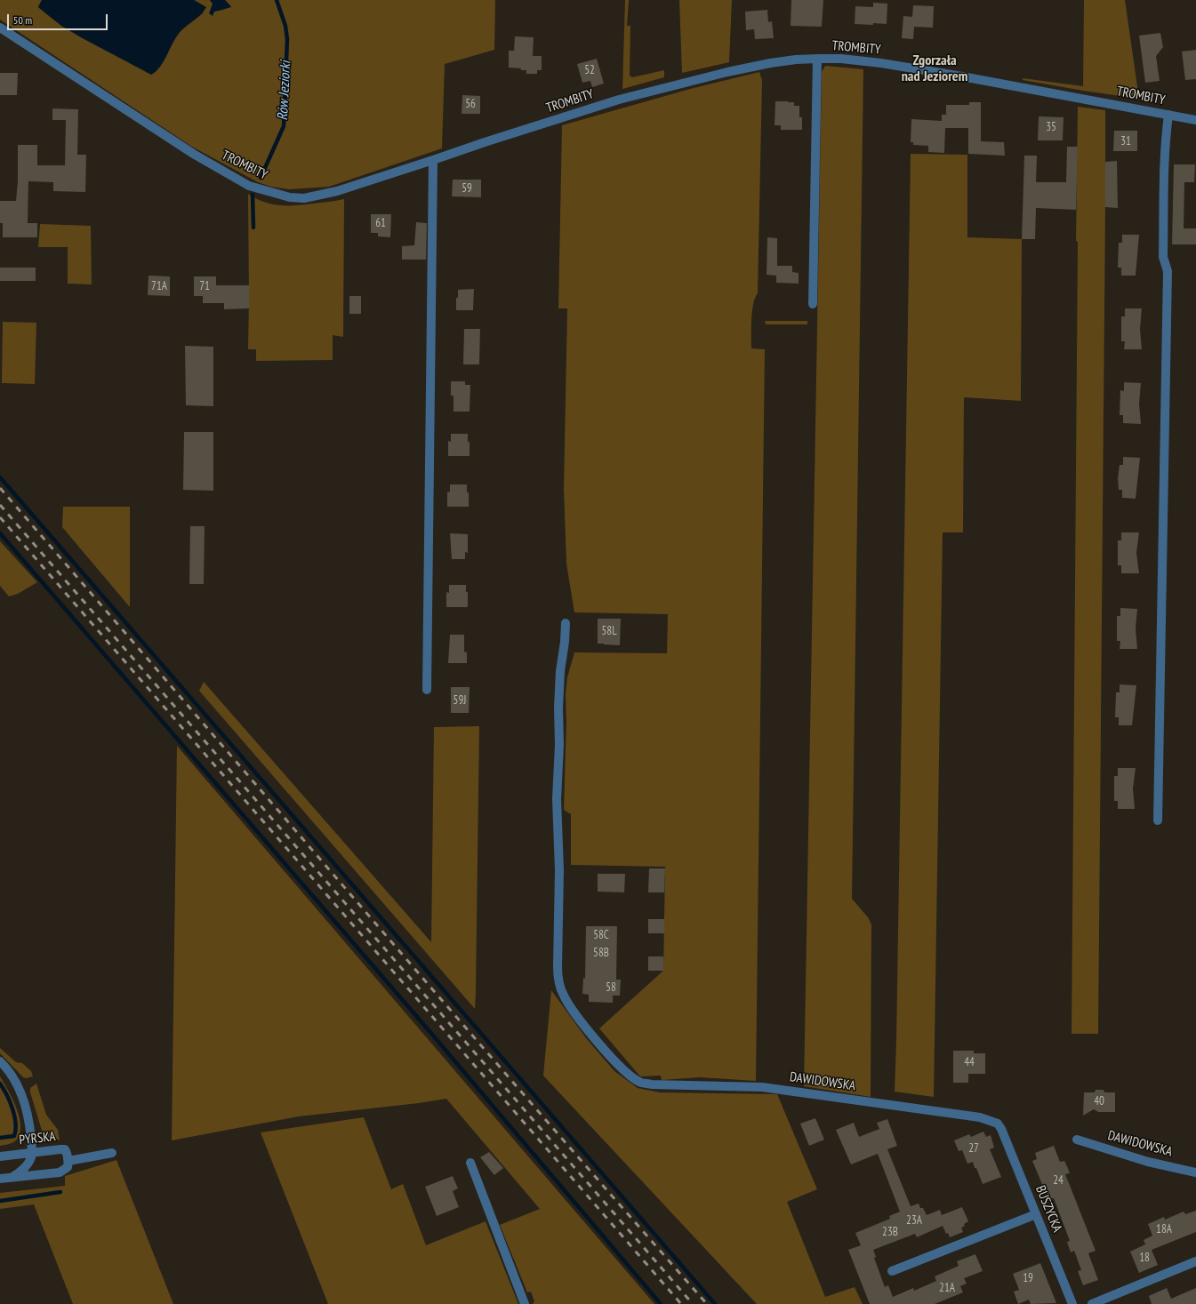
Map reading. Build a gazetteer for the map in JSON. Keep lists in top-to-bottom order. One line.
{"streets":{"street":["TROMBITY","DAWIDOWSKA","PYRSKA","BUSZYCKA"]},"crossings":[["DAWIDOWSKA","BUSZYCKA"]],"districts":["Zgorzała nad Jeziorem"],"water":["Rów Jeziorki"],"house_numbers":["52","56","35","31","59","61","71A","71","58L","59J","58C","58B","58","44","40","27","24","23A","18A","23B","18","19","21A"],"scale_bar":"50 m"}
